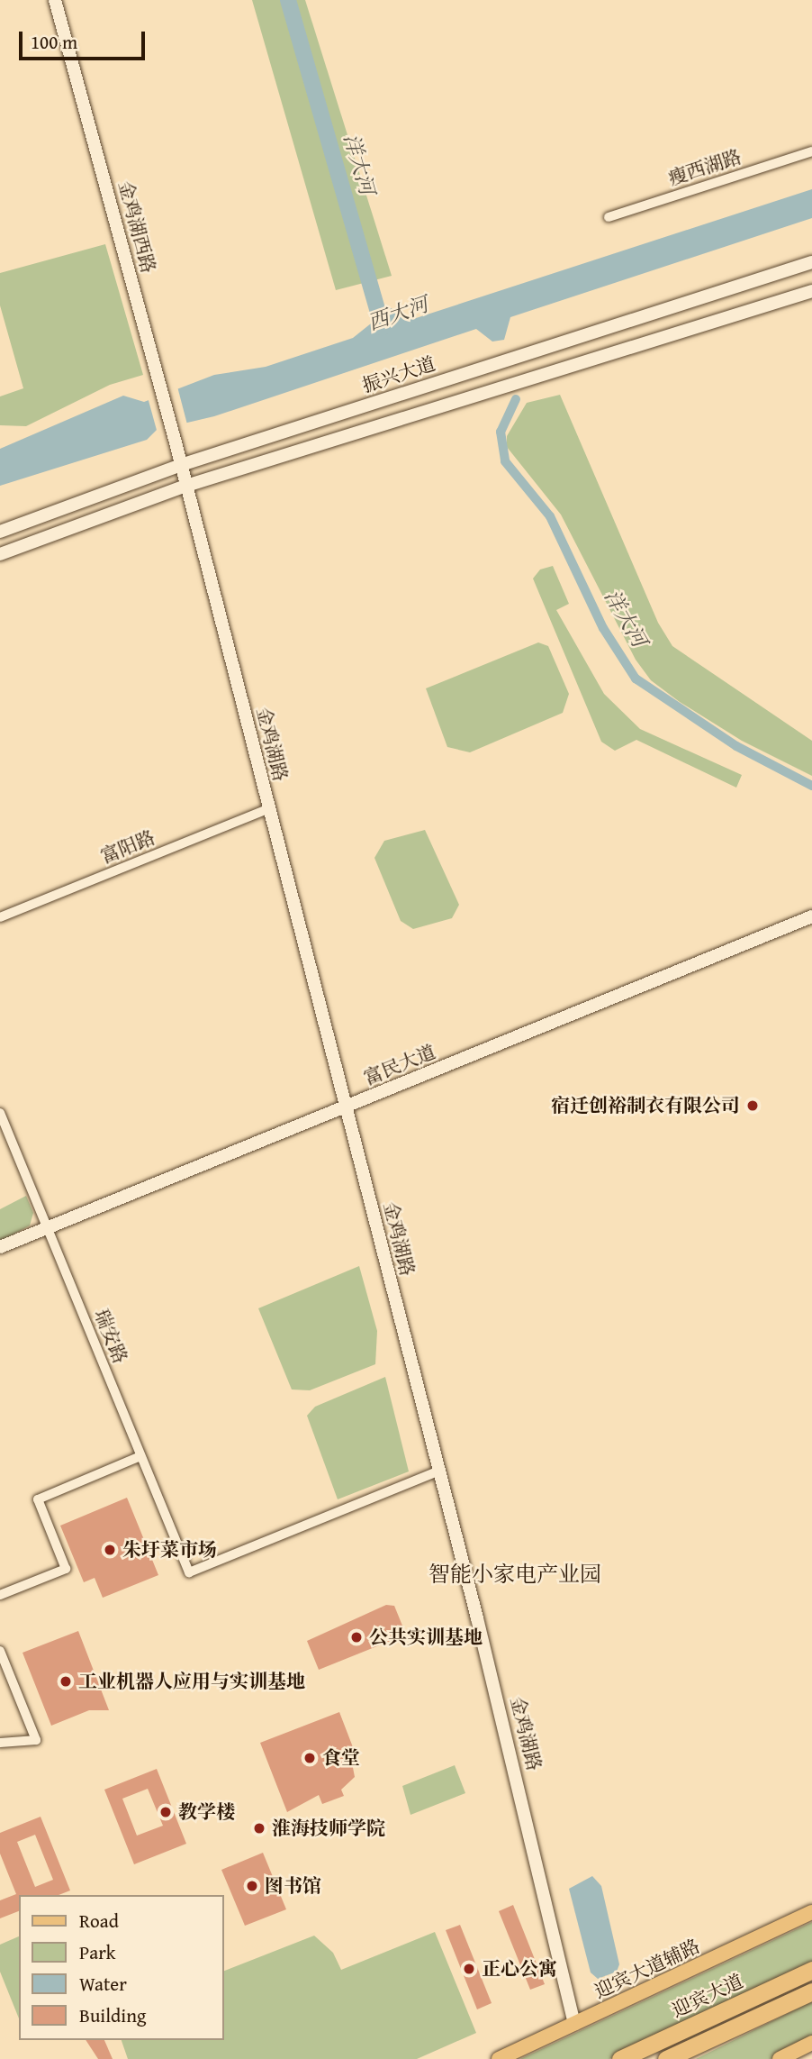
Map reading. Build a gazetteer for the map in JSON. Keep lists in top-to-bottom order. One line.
{"streets":{"highway":["迎宾大道"],"main road":["迎宾大道辅路"],"street":["瘦西湖路","金鸡湖西路","振兴大道","金鸡湖路","富阳路","富民大道","瑞安路"]},"crossings":[["金鸡湖西路","振兴大道"],["金鸡湖西路","金鸡湖路"],["振兴大道","金鸡湖路"],["金鸡湖路","富阳路"],["金鸡湖路","富民大道"],["金鸡湖路","瑞安路"],["金鸡湖路","迎宾大道辅路"],["富民大道","瑞安路"]],"districts":["智能小家电产业园"],"water":["洋大河","西大河"],"places":["宿迁创裕制衣有限公司","朱圩菜市场","公共实训基地","工业机器人应用与实训基地","食堂","教学楼","淮海技师学院","图书馆","正心公寓"],"legend":["Road","Park","Water","Building"],"scale_bar":"100 m"}
